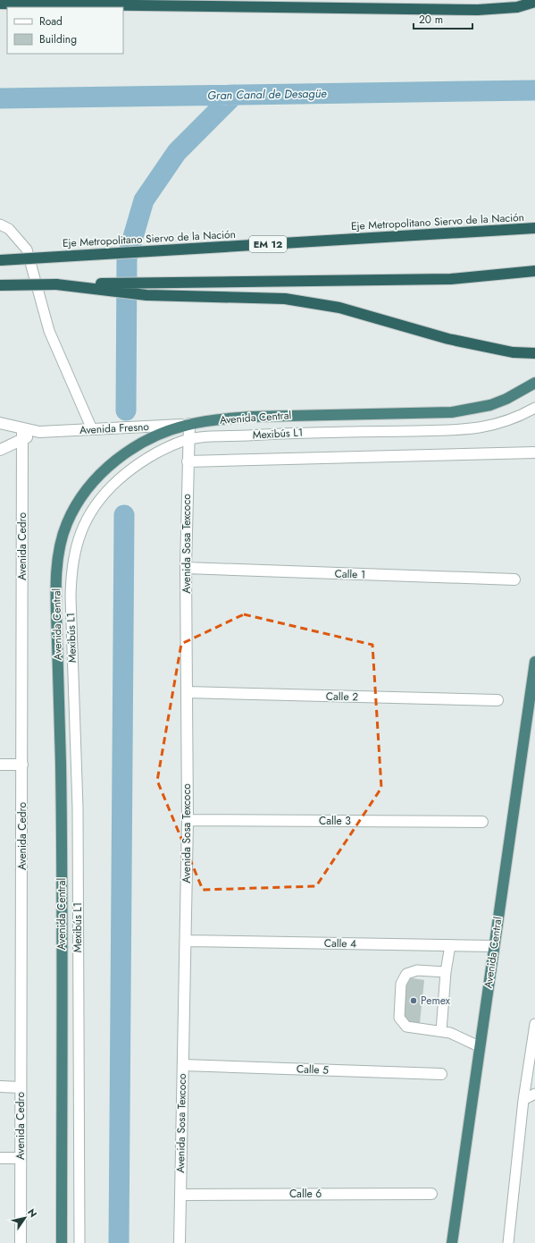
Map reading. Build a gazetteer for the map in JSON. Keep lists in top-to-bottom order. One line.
{"streets":{"highway":["Eje Metropolitano Siervo de la Nación","EM 12","Avenida Central"],"street":["Avenida Fresno","Avenida Sosa Texcoco","Avenida Cedro","Calle 1","Calle 2","Calle 3","Calle 4","Calle 5","Calle 6"],"lane":["Mexibús L1"]},"crossings":[["Avenida Central","Avenida Fresno"],["Avenida Central","Avenida Sosa Texcoco"],["Avenida Central","Calle 4"],["Avenida Fresno","Avenida Sosa Texcoco"],["Avenida Fresno","Avenida Cedro"],["Mexibús L1","Avenida Sosa Texcoco"],["Avenida Sosa Texcoco","Calle 1"],["Avenida Sosa Texcoco","Calle 2"],["Avenida Sosa Texcoco","Calle 3"],["Avenida Sosa Texcoco","Calle 4"],["Avenida Sosa Texcoco","Calle 5"],["Avenida Sosa Texcoco","Calle 6"]],"water":["Gran Canal de Desagüe"],"places":["Pemex"],"legend":["Road","Building"],"scale_bar":"20 m","north":"top right"}
